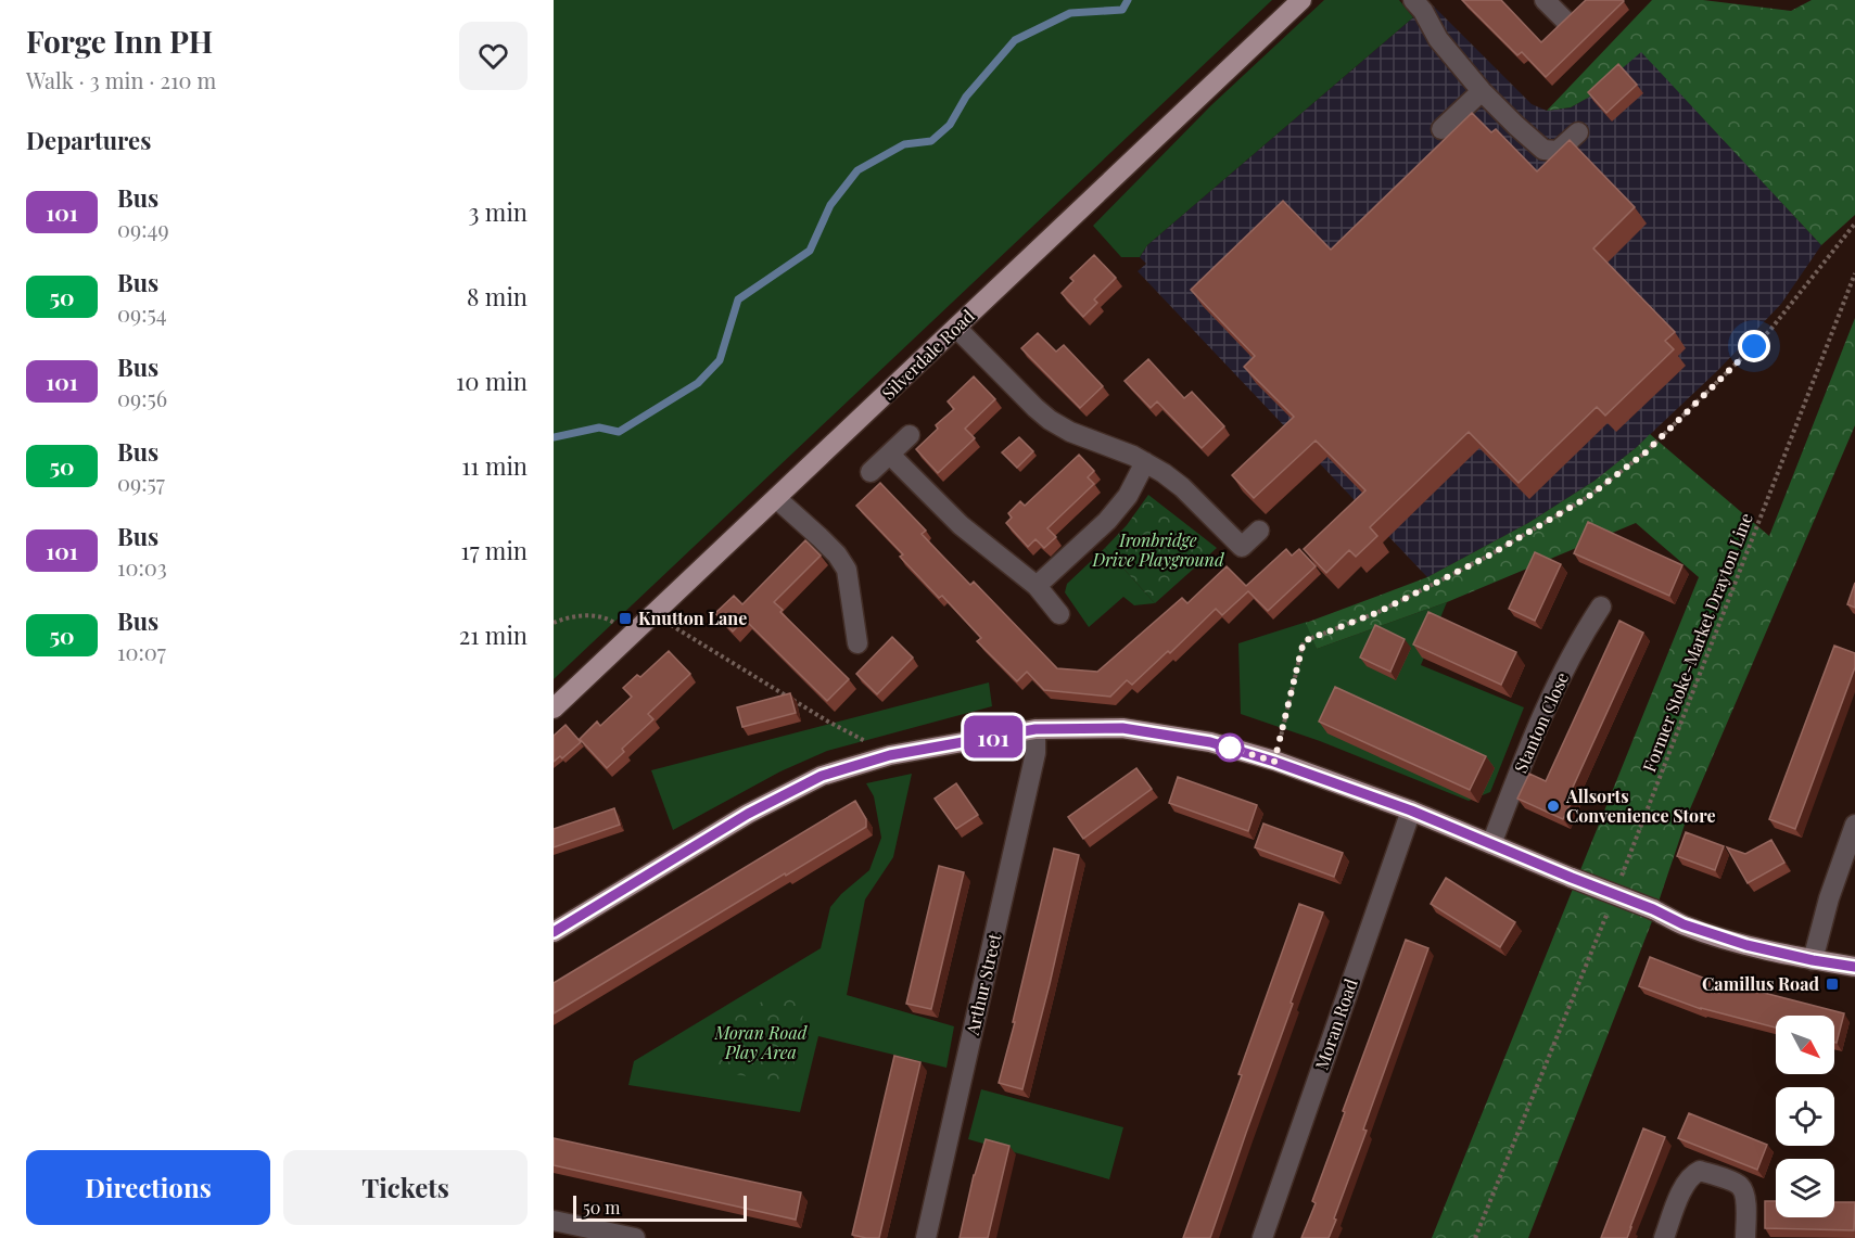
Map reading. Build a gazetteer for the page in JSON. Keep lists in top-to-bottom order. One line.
{"streets":{"main road":["Silverdale Road"],"street":["Stanton Close","Arthur Street","Moran Road"],"path":["Former Stoke-Market Drayton Line"]},"parks":["Ironbridge Drive Playground","Moran Road Play Area"],"places":{"transit":["Knutton Lane","Camillus Road"],"other":["Allsorts Convenience Store"]},"lines":["bus line 101"],"scale_bar":"50 m","north":"bottom right","page":{"heading":[["Forge Inn PH","Walk · 3 min · 210 m"],"Departures"],"on_map":"101","list":[{"mark":"101","name":"Bus","note":"09:49","value":"3 min"},{"mark":"50","name":"Bus","note":"09:54","value":"8 min"},{"mark":"101","name":"Bus","note":"09:56","value":"10 min"},{"mark":"50","name":"Bus","note":"09:57","value":"11 min"},{"mark":"101","name":"Bus","note":"10:03","value":"17 min"},{"mark":"50","name":"Bus","note":"10:07","value":"21 min"}],"buttons":["Directions","Tickets"],"scale":"50 m"}}
